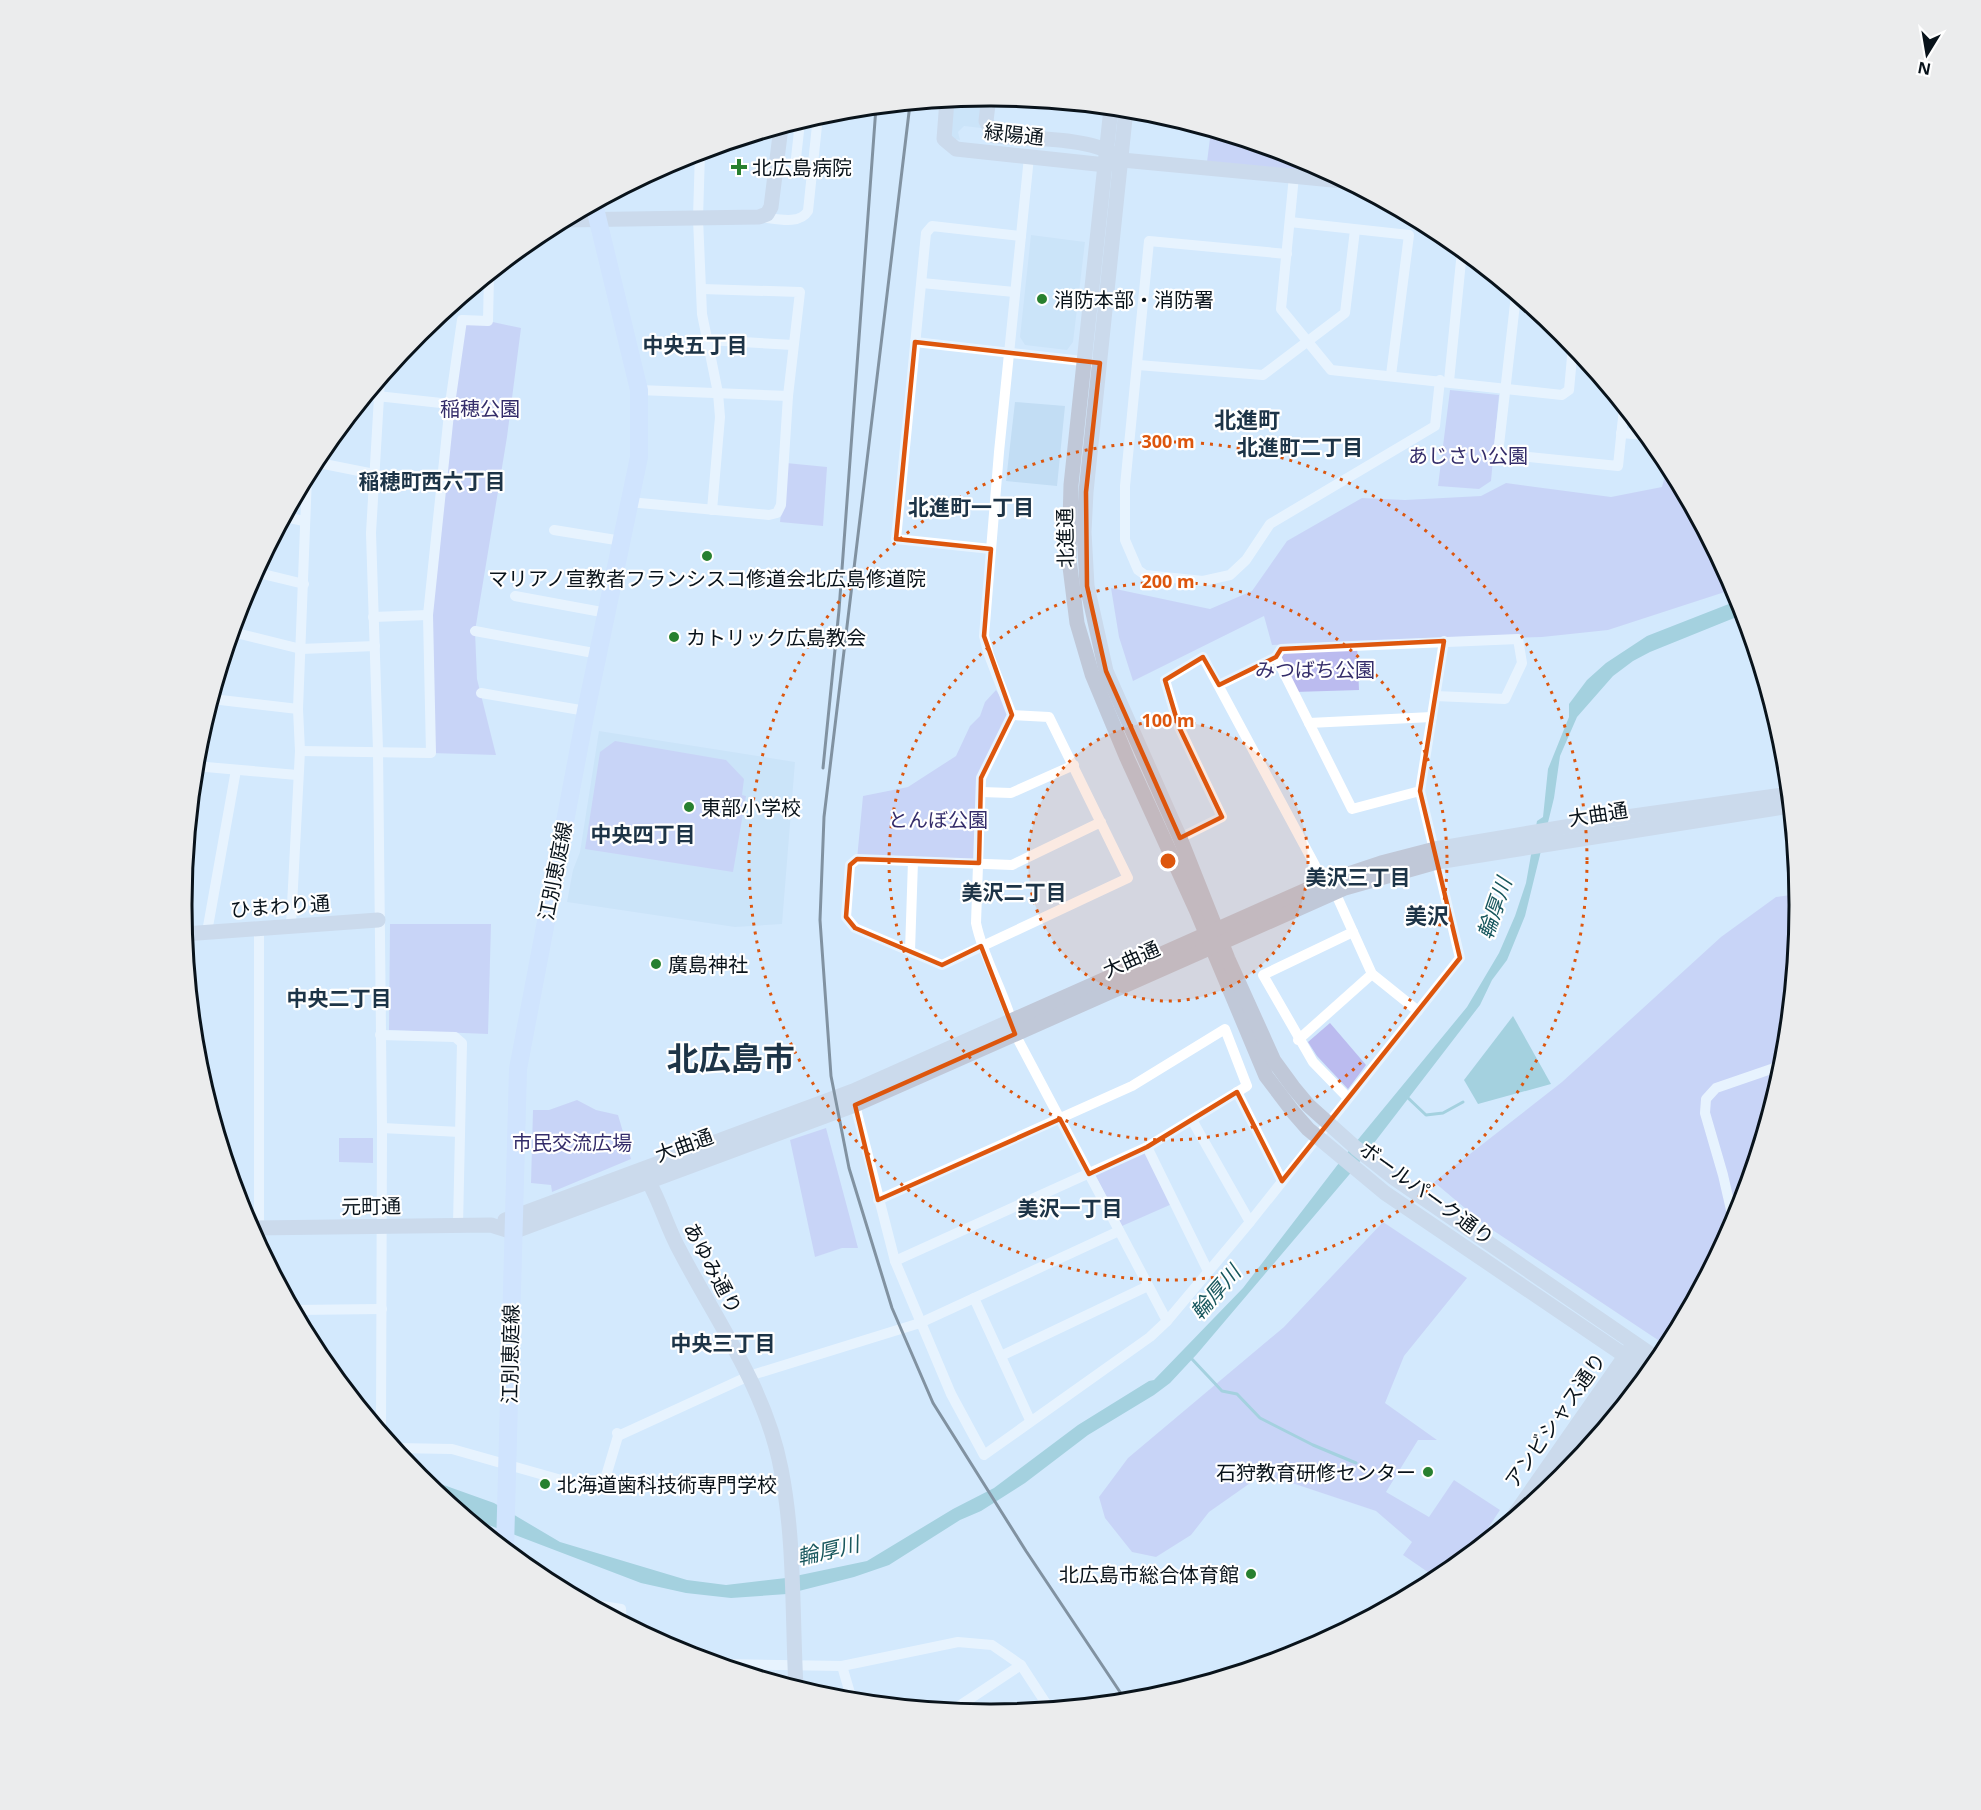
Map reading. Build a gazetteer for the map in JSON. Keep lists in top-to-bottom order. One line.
{"streets":{"main road":["江別恵庭線"],"street":["緑陽通","北進通","大曲通","ひまわり通","ボールパーク通り","元町通","あゆみ通り","アンビシャス通り"]},"crossings":[["緑陽通","北進通"],["北進通","大曲通"],["北進通","ボールパーク通り"],["大曲通","江別恵庭線"],["大曲通","ボールパーク通り"],["大曲通","元町通"],["大曲通","あゆみ通り"],["江別恵庭線","元町通"],["ボールパーク通り","アンビシャス通り"]],"districts":["中央五丁目","北進町","北進町二丁目","稲穂町西六丁目","北進町一丁目","中央四丁目","美沢三丁目","美沢二丁目","美沢","中央二丁目","北広島市","美沢一丁目","中央三丁目"],"water":["輪厚川"],"parks":["稲穂公園","あじさい公園","みつばち公園","とんぼ公園","市民交流広場"],"places":{"health":["北広島病院"],"other":["消防本部・消防署","マリアノ宣教者フランシスコ修道会北広島修道院","カトリック広島教会","東部小学校","廣島神社","石狩教育研修センター","北海道歯科技術専門学校","北広島市総合体育館"]},"north":"bottom","rings":["300 m","200 m","100 m"]}
